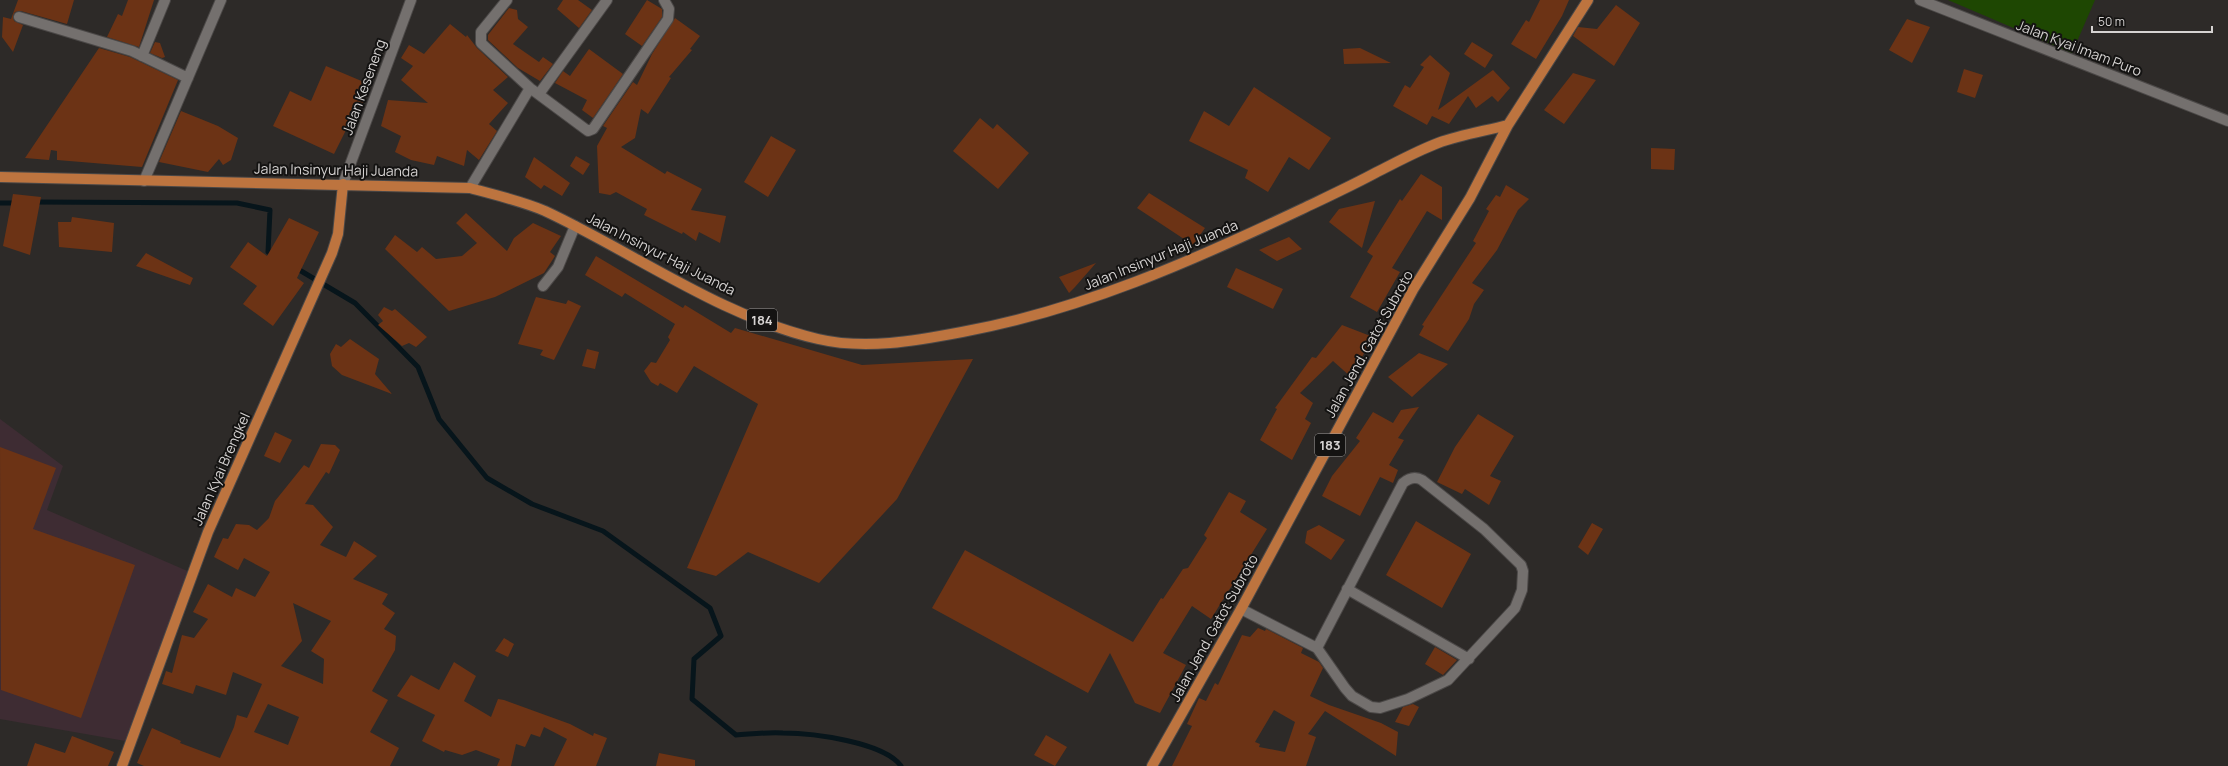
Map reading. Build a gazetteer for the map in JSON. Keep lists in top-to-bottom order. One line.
{"streets":{"main road":["Jalan Insinyur Haji Juanda","184","Jalan Jend. Gatot Subroto","183","Jalan Kyai Brengkel"],"street":["Jalan Kyai Imam Puro","Jalan Keseneng"]},"crossings":[["Jalan Keseneng","Jalan Insinyur Haji Juanda"],["Jalan Keseneng","Jalan Kyai Brengkel"],["Jalan Insinyur Haji Juanda","Jalan Jend. Gatot Subroto"],["Jalan Insinyur Haji Juanda","Jalan Kyai Brengkel"]],"scale_bar":"50 m"}
